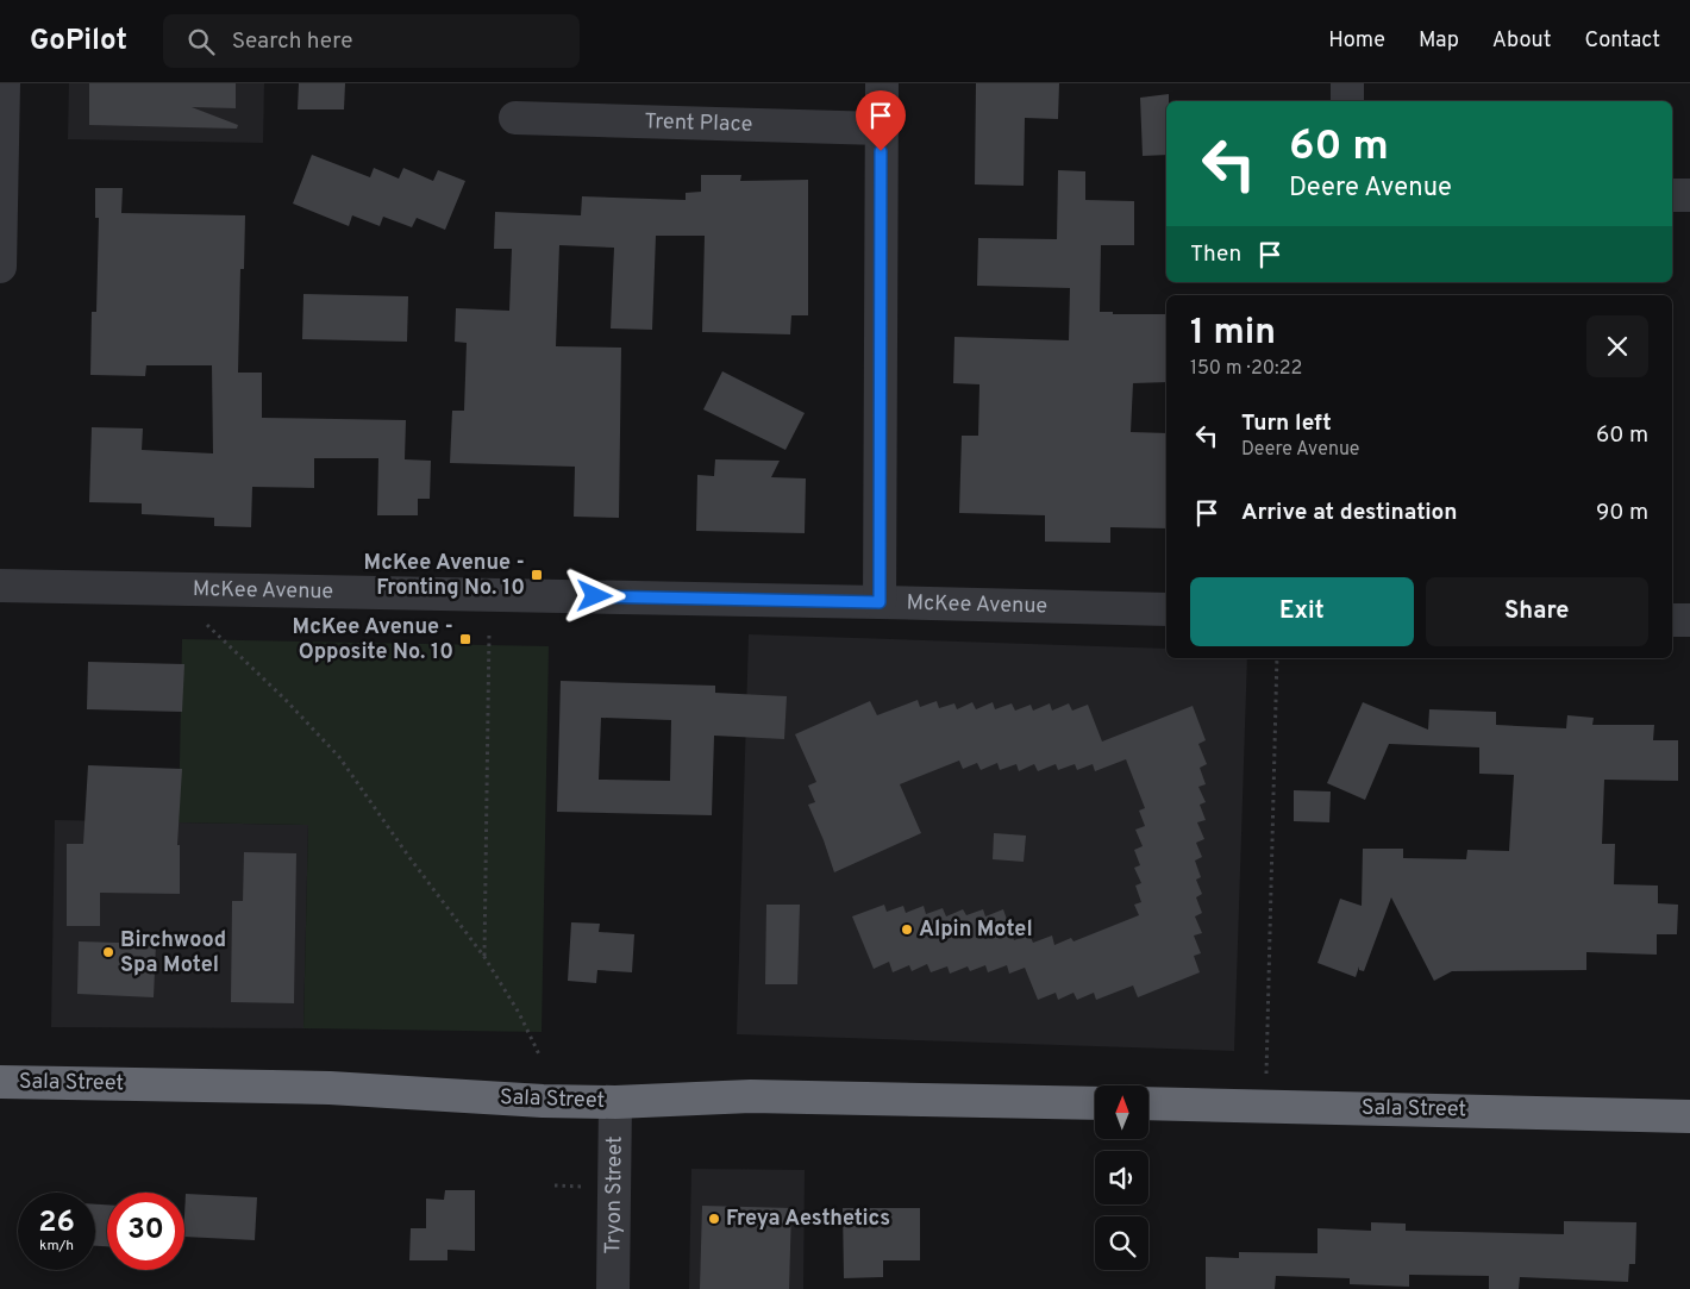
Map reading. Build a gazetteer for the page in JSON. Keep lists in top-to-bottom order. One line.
{"streets":{"highway":["Sala Street"],"street":["Trent Place","McKee Avenue","Tryon Street"]},"crossings":[["Sala Street","Tryon Street"]],"places":{"transit":["McKee Avenue - Fronting No. 10","McKee Avenue - Opposite No. 10"],"other":["Alpin Motel","Birchwood Spa Motel","Freya Aesthetics"]},"north":"top","page":{"header":"GoPilot","search":"Search here","nav":["Home","Map","About","Contact"],"turn":["60 m","Deere Avenue"],"then":"Then","heading":["1 min","150 m · 20:22"],"list":[{"name":"Turn left","note":"Deere Avenue","value":"60 m"},{"name":"Arrive at destination","value":"90 m"}],"buttons":["Exit","Share"],"speed":"26 km/h","limit":"30"}}
